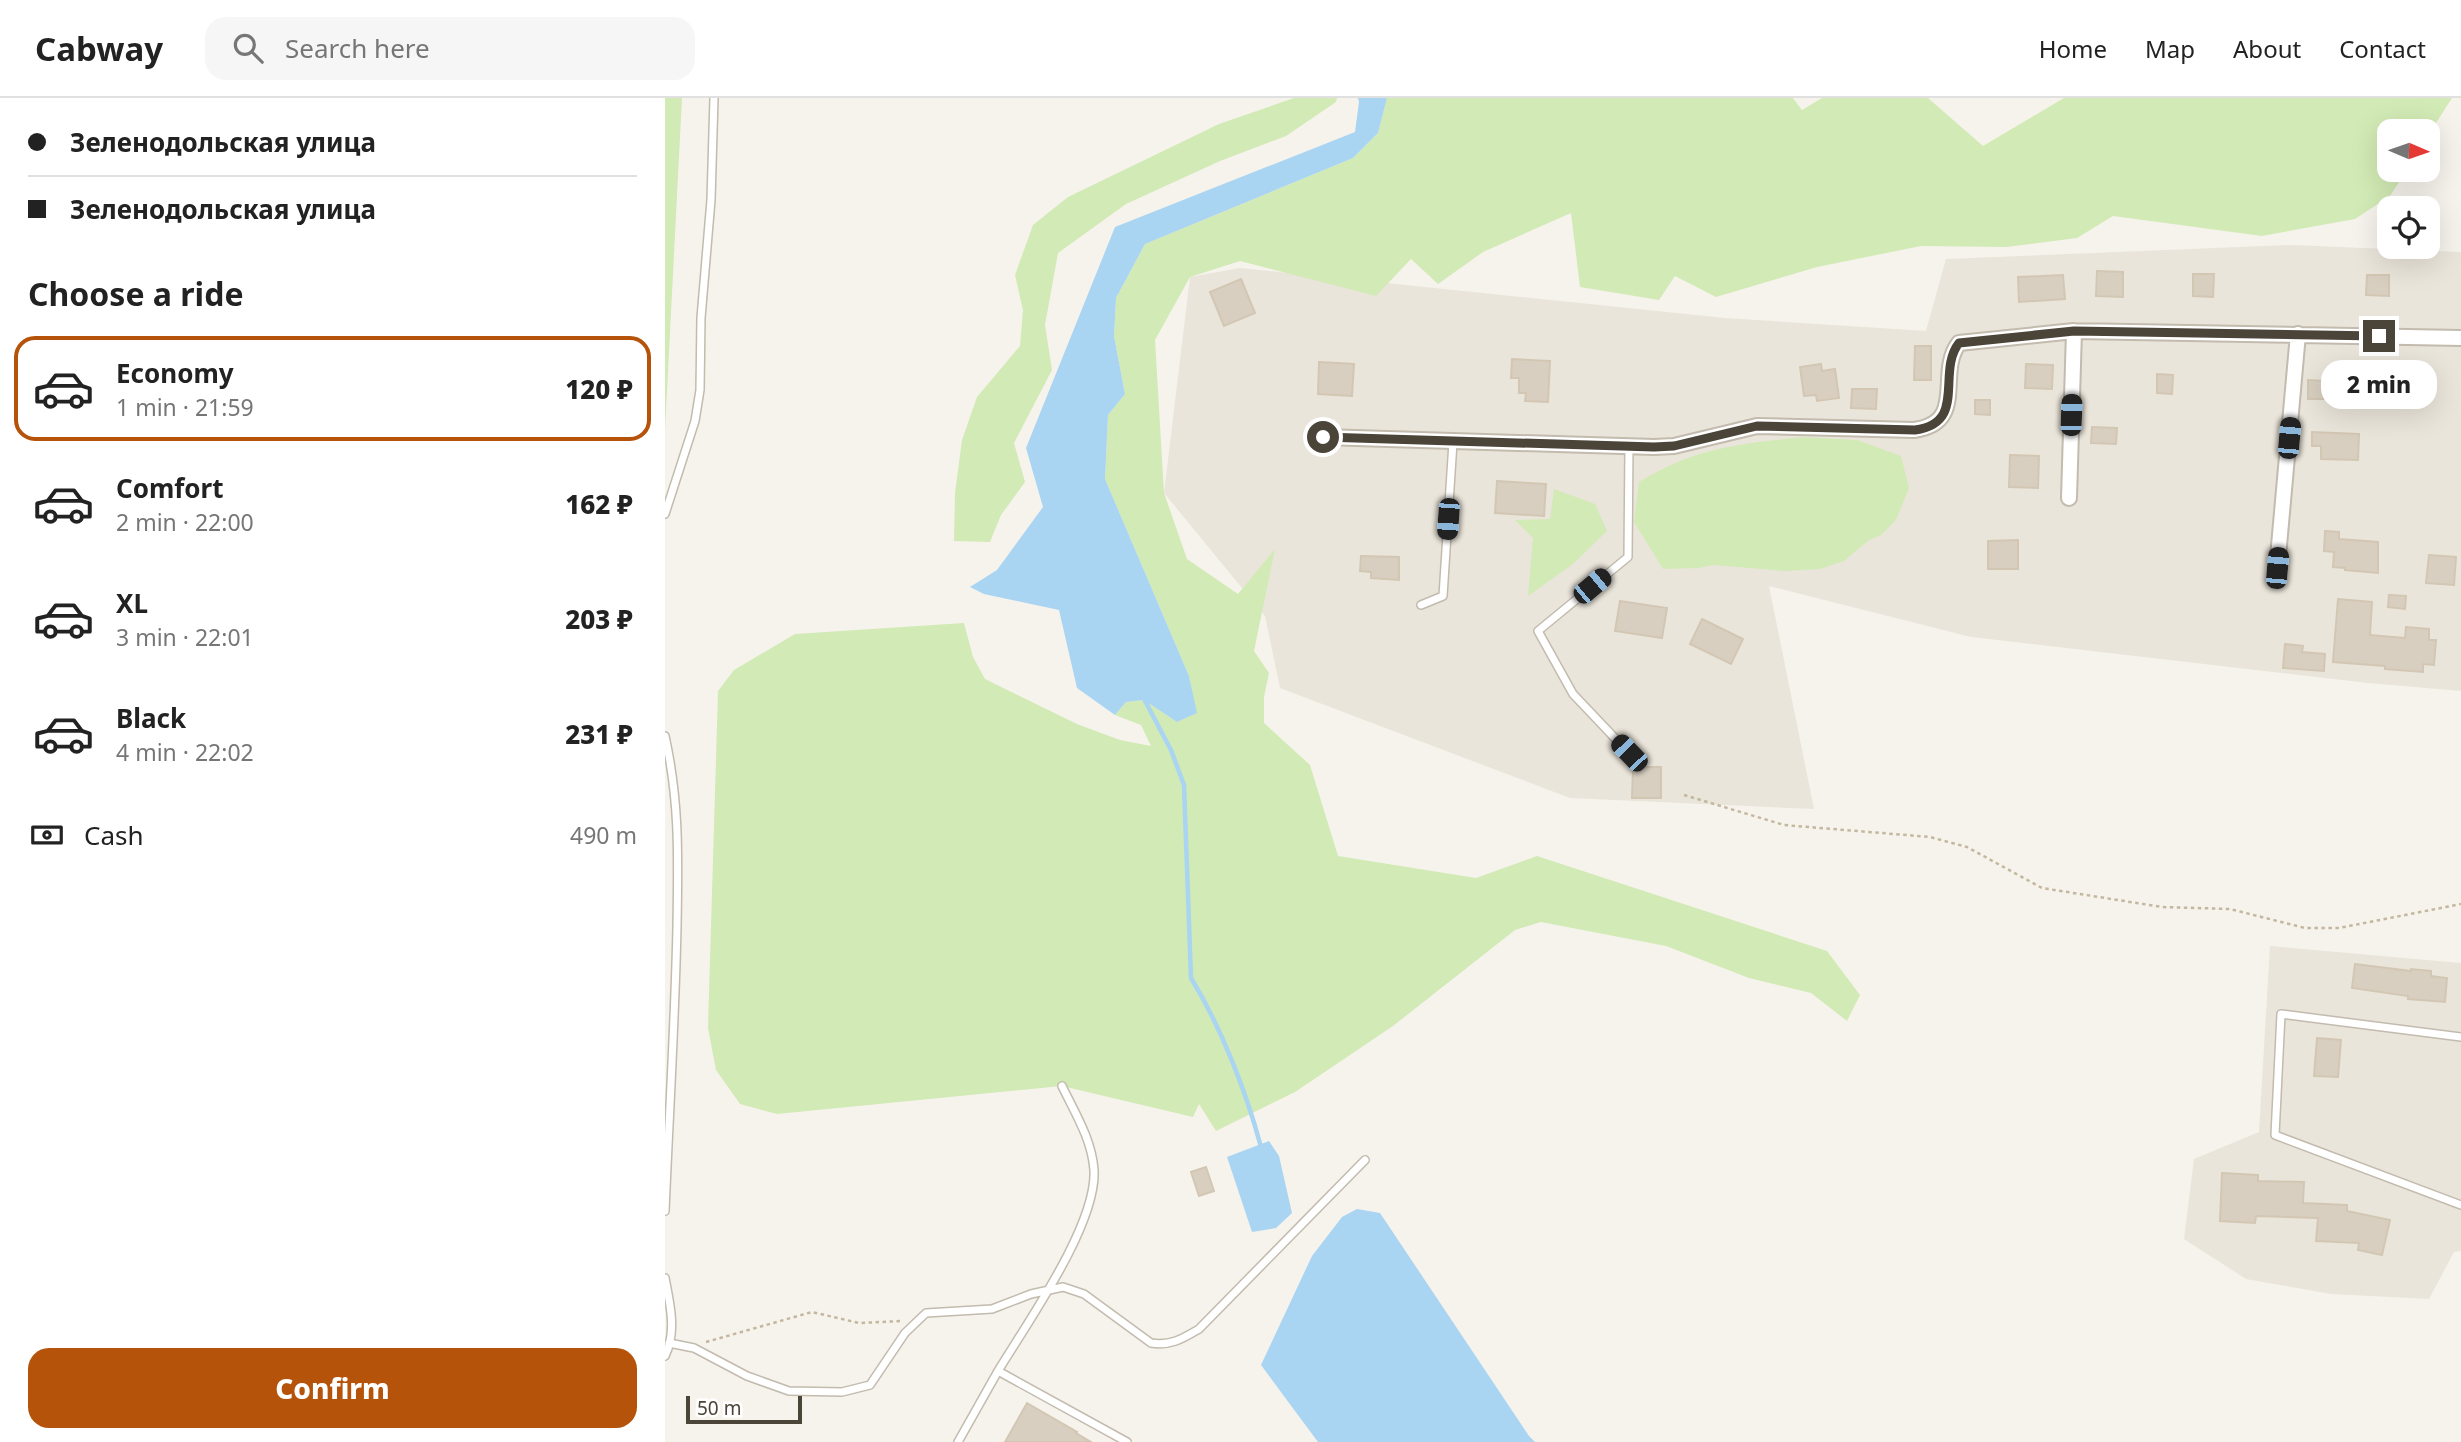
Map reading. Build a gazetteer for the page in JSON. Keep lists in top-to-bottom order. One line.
{"scale_bar":"50 m","north":"right","page":{"header":"Cabway","search":"Search here","nav":["Home","Map","About","Contact"],"banner":["Зеленодольская улица","Зеленодольская улица"],"heading":"Choose a ride","list":[{"name":"Economy","note":"1 min · 21:59","value":"120 ₽"},{"name":"Comfort","note":"2 min · 22:00","value":"162 ₽"},{"name":"XL","note":"3 min · 22:01","value":"203 ₽"},{"name":"Black","note":"4 min · 22:02","value":"231 ₽"}],"bubble":"2 min","pay":["Cash","490 m"],"buttons":"Confirm","scale":"50 m"}}
